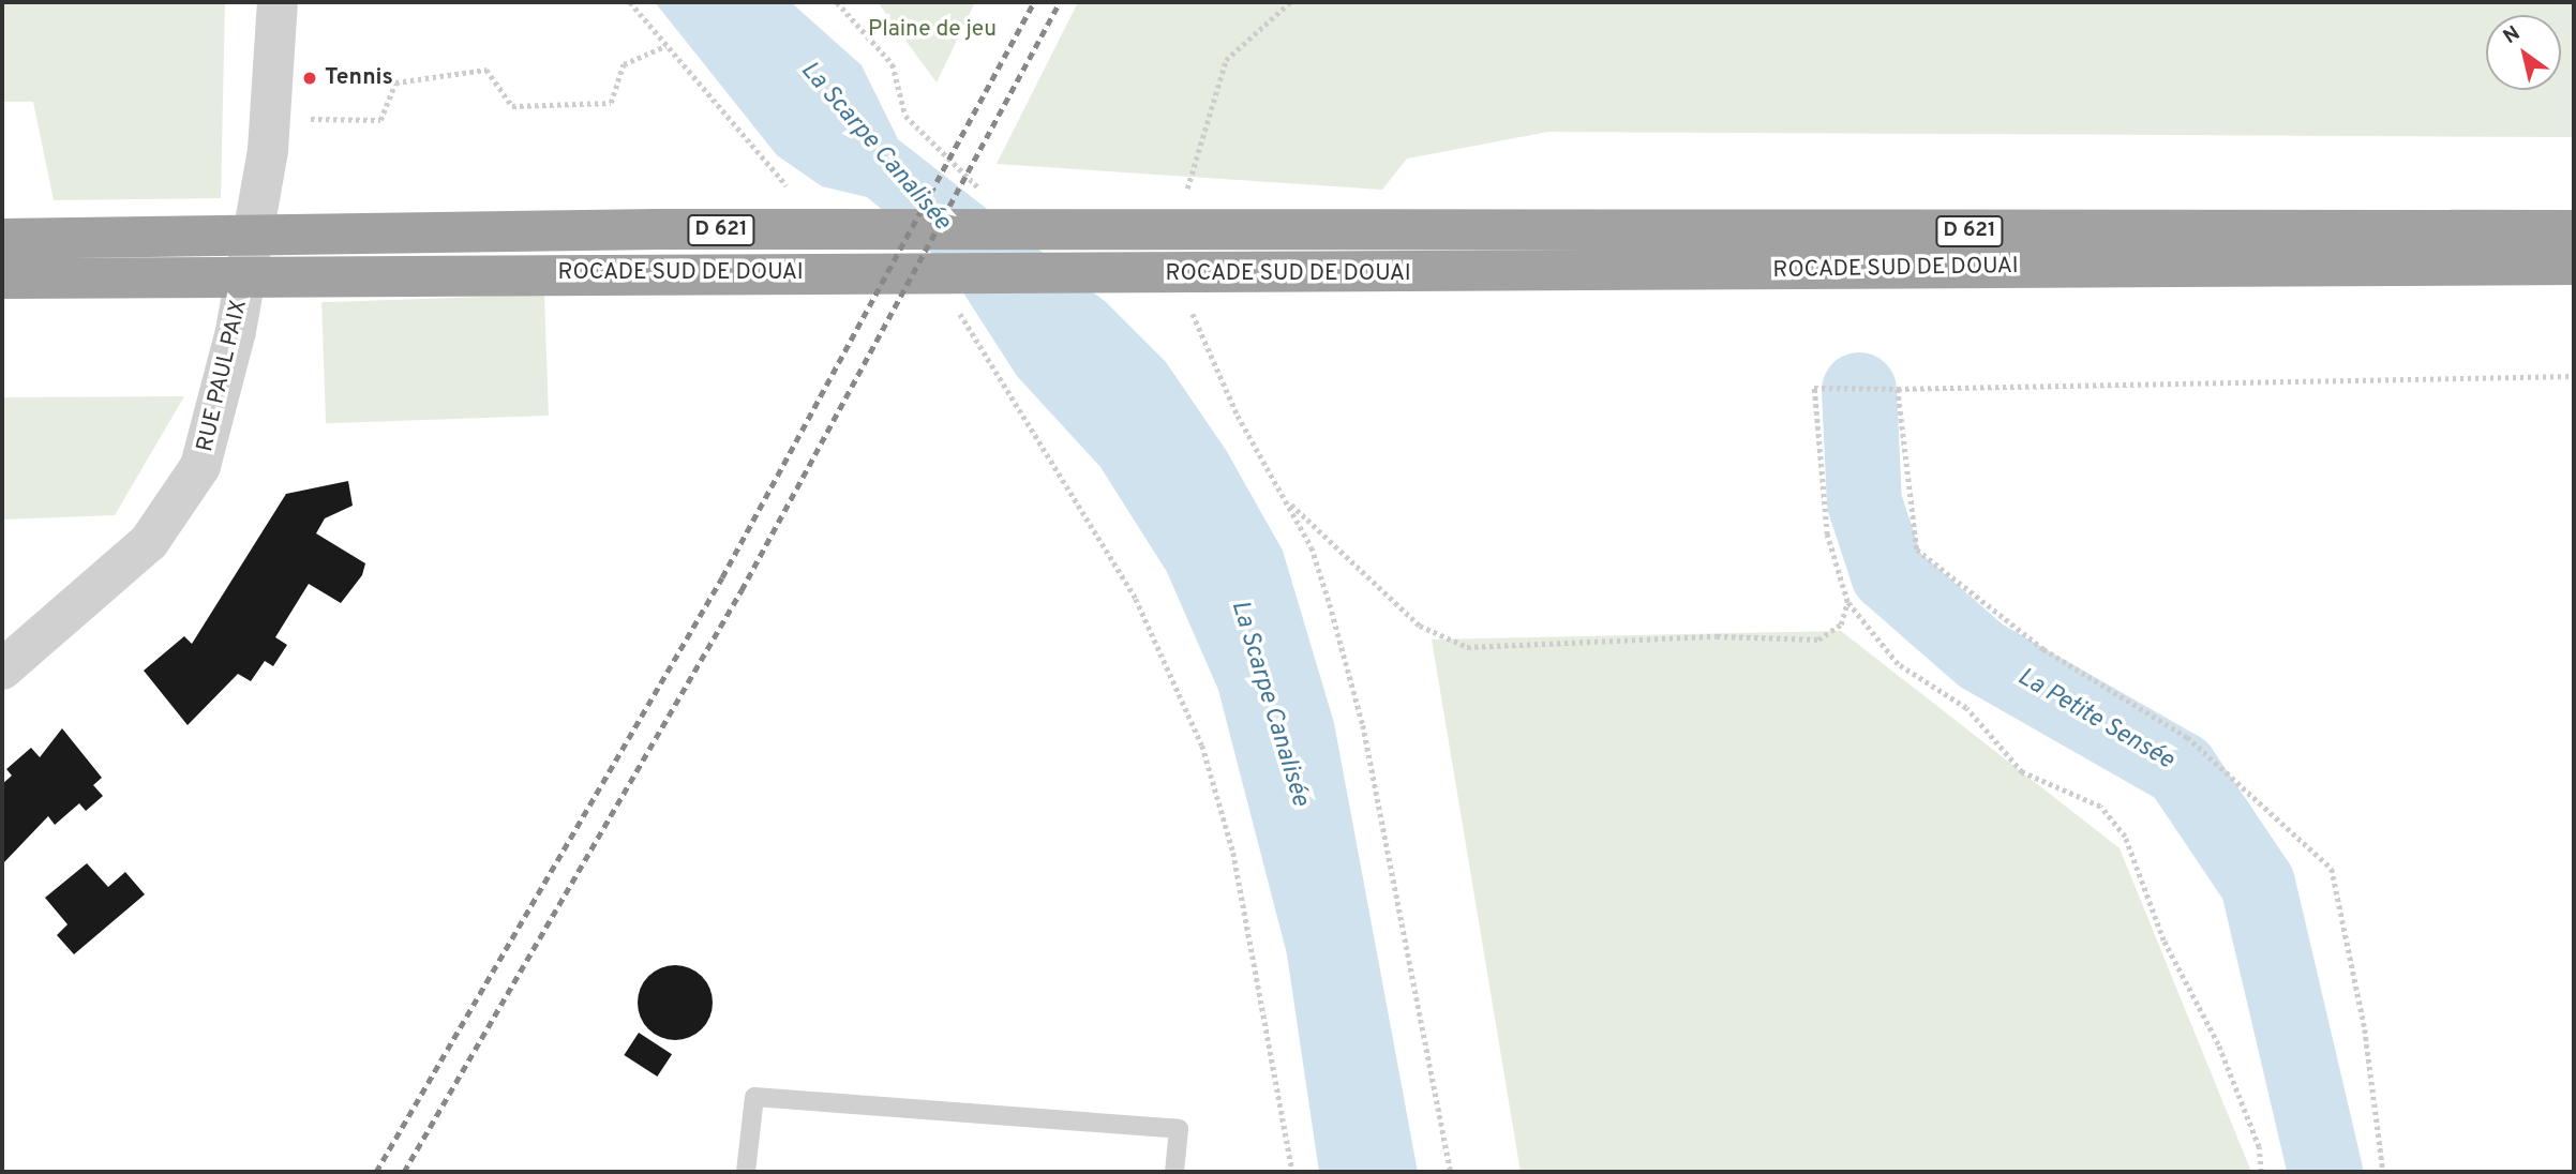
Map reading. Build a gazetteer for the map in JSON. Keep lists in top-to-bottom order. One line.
{"streets":{"highway":["D 621","ROCADE SUD DE DOUAI"],"street":["RUE PAUL PAIX"]},"water":["La Scarpe Canalisée","La Petite Sensée"],"parks":["Plaine de jeu"],"places":["Tennis"],"north":"top left"}
